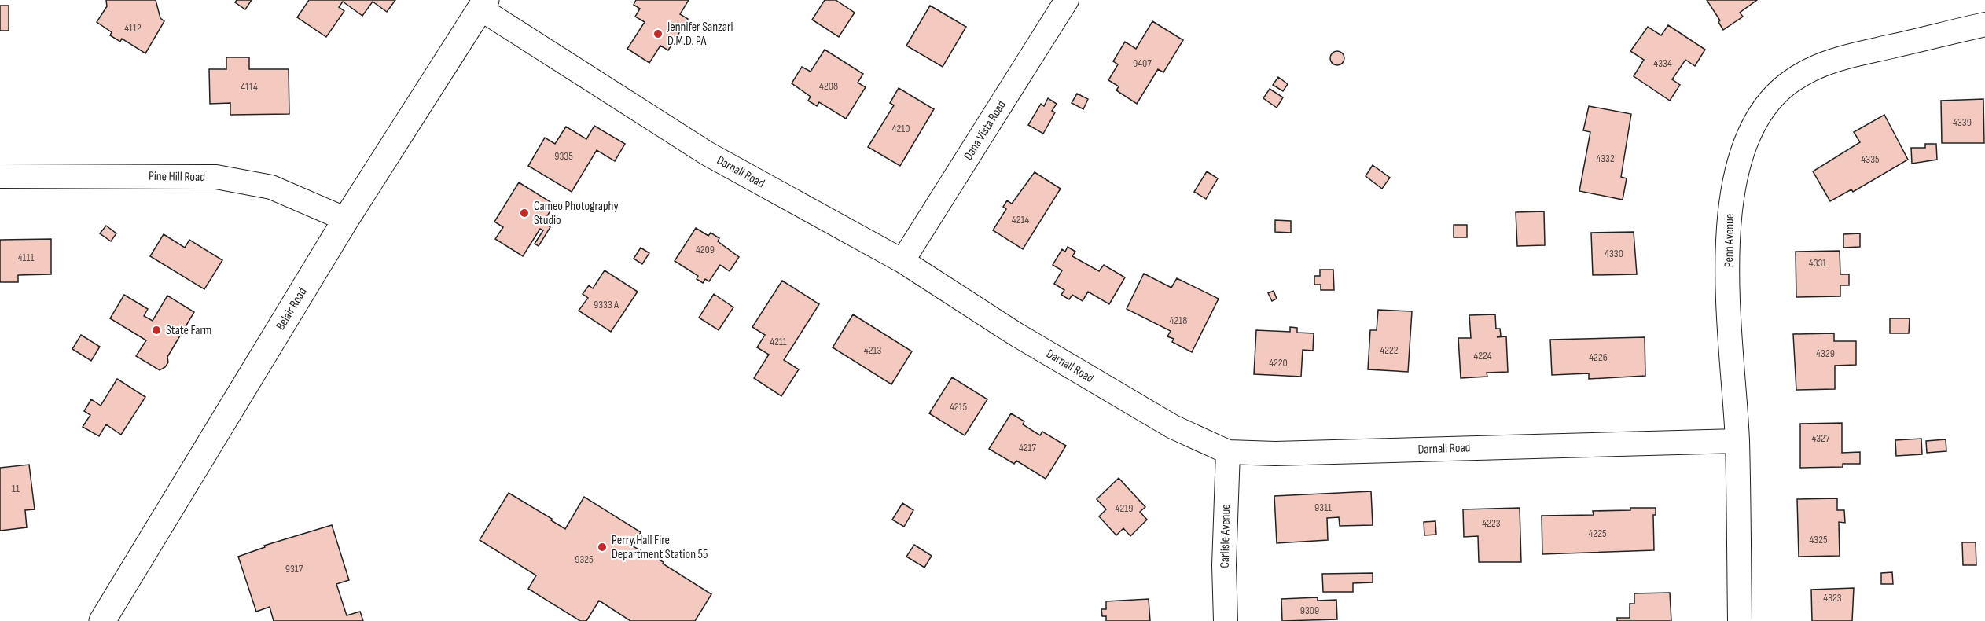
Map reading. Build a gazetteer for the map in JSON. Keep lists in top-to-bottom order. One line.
{"streets":{"highway":["Belair Road"],"street":["Dana Vista Road","Darnall Road","Pine Hill Road","Penn Avenue","Carlisle Avenue"]},"crossings":[["Dana Vista Road","Darnall Road"],["Darnall Road","Penn Avenue"],["Darnall Road","Belair Road"],["Darnall Road","Carlisle Avenue"],["Pine Hill Road","Belair Road"]],"places":["Jennifer Sanzari D.M.D. PA","Cameo Photography Studio","State Farm","Perry Hall Fire Department Station 55"],"house_numbers":["4112","9407","4334","4208","4114","4339","4210","9335","4332","4335","4214","4209","4330","4111","4331","9333 A","4218","4211","4213","4222","4329","4224","4226","4220","4215","4327","4217","11","9311","4219","4223","4225","4325","9325","9317","4323","9309"]}
